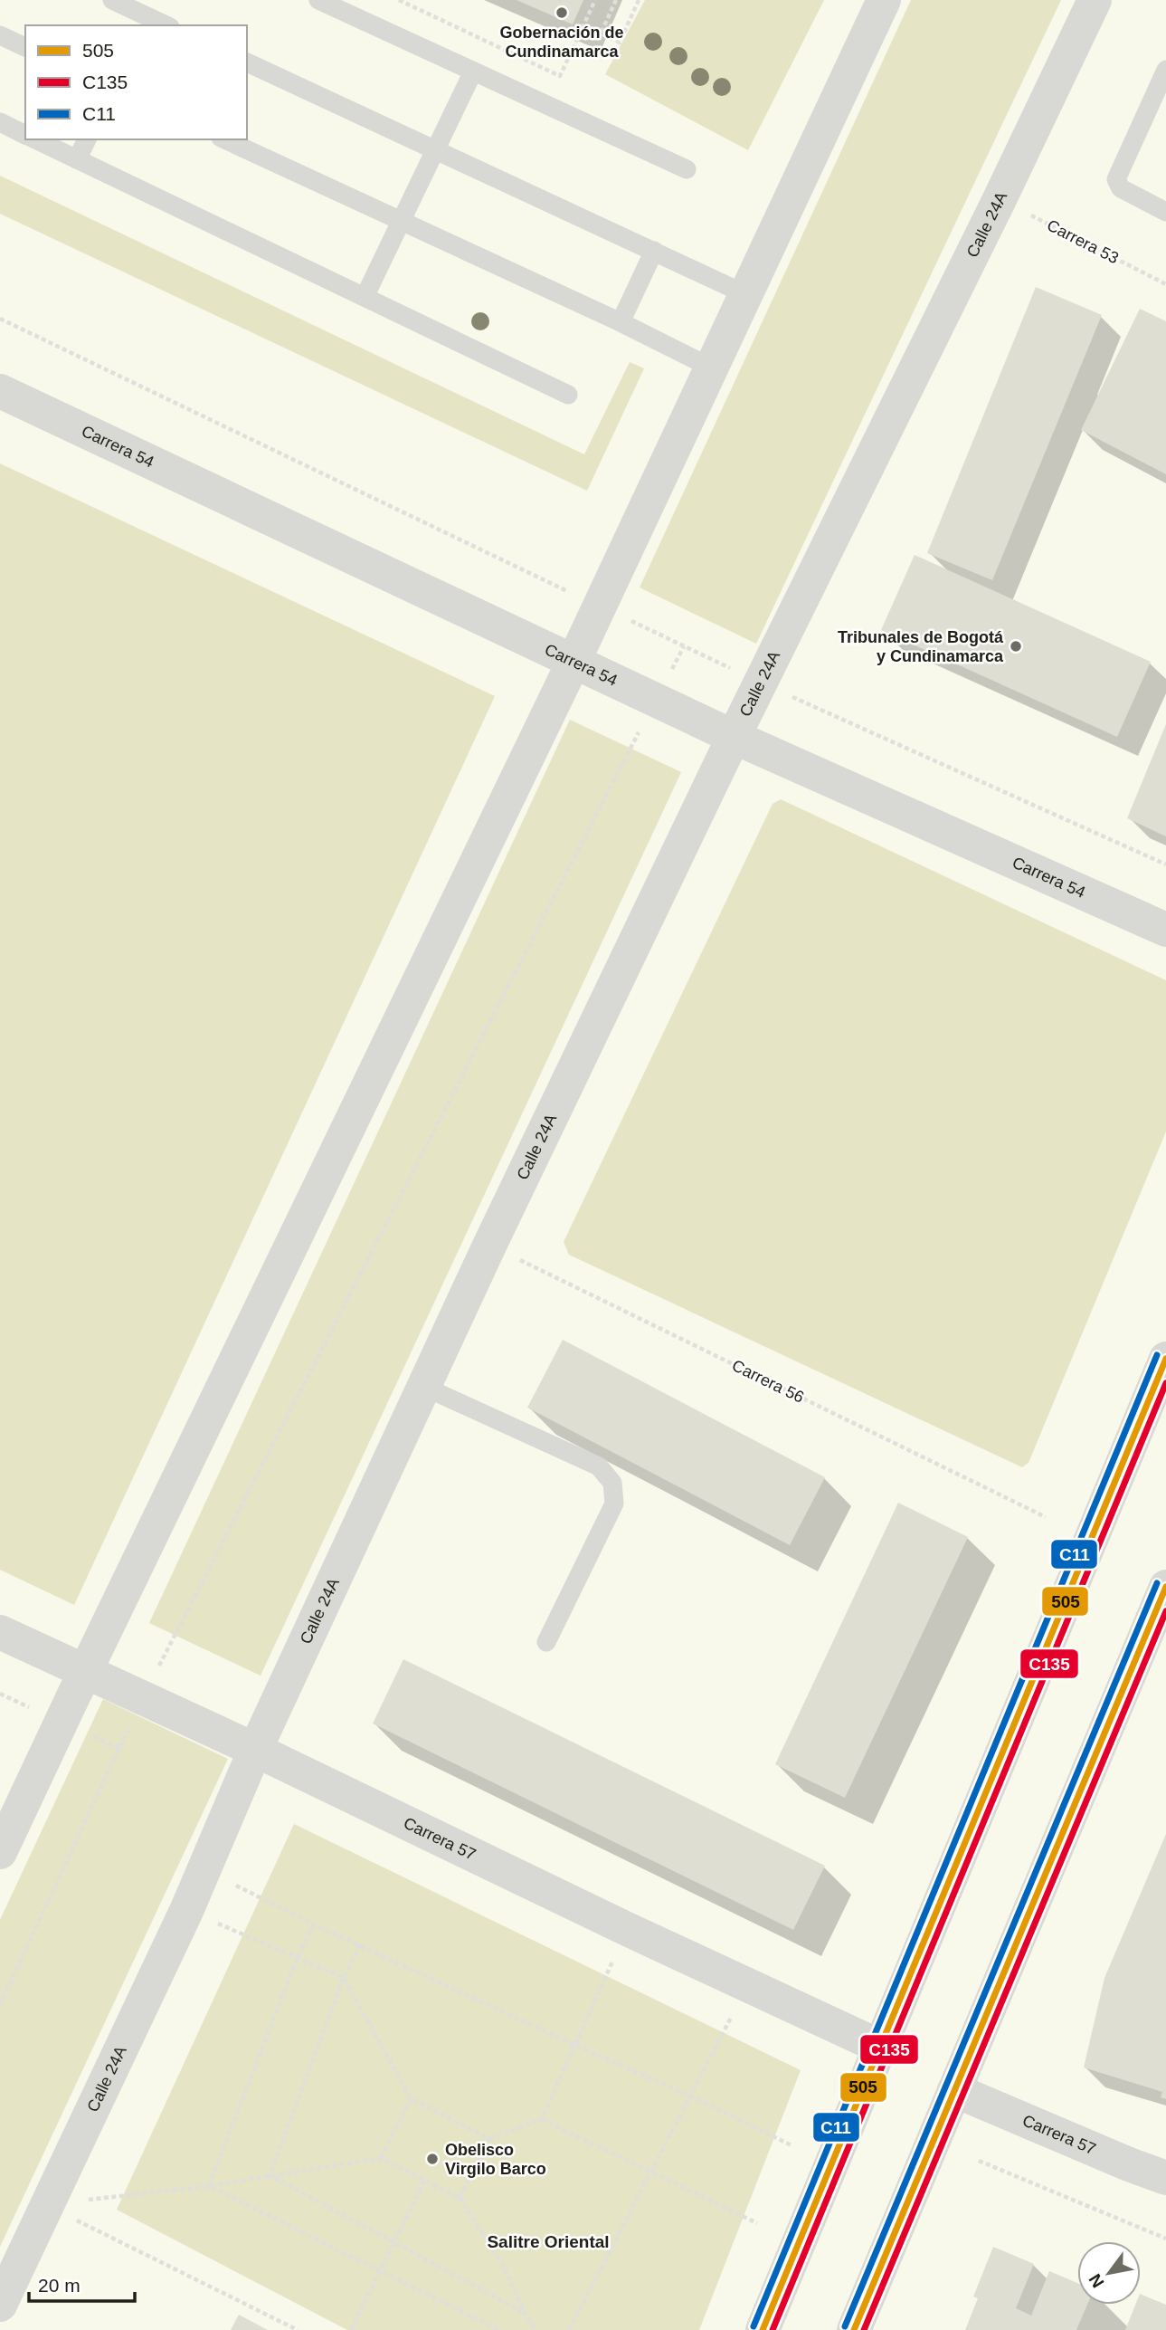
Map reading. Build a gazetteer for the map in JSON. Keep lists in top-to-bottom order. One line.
{"streets":{"street":["Calle 24A","Carrera 54","Carrera 57"],"path":["Carrera 53","Carrera 56"]},"crossings":[["Calle 24A","Carrera 53"],["Calle 24A","Carrera 54"],["Calle 24A","Carrera 56"],["Calle 24A","Carrera 57"]],"districts":["Salitre Oriental"],"places":["Gobernación de Cundinamarca","Tribunales de Bogotá y Cundinamarca","Obelisco Virgilo Barco"],"lines":["transit line C11","transit line 505","transit line C135"],"legend":["505","C135","C11"],"scale_bar":"20 m","north":"bottom left"}
